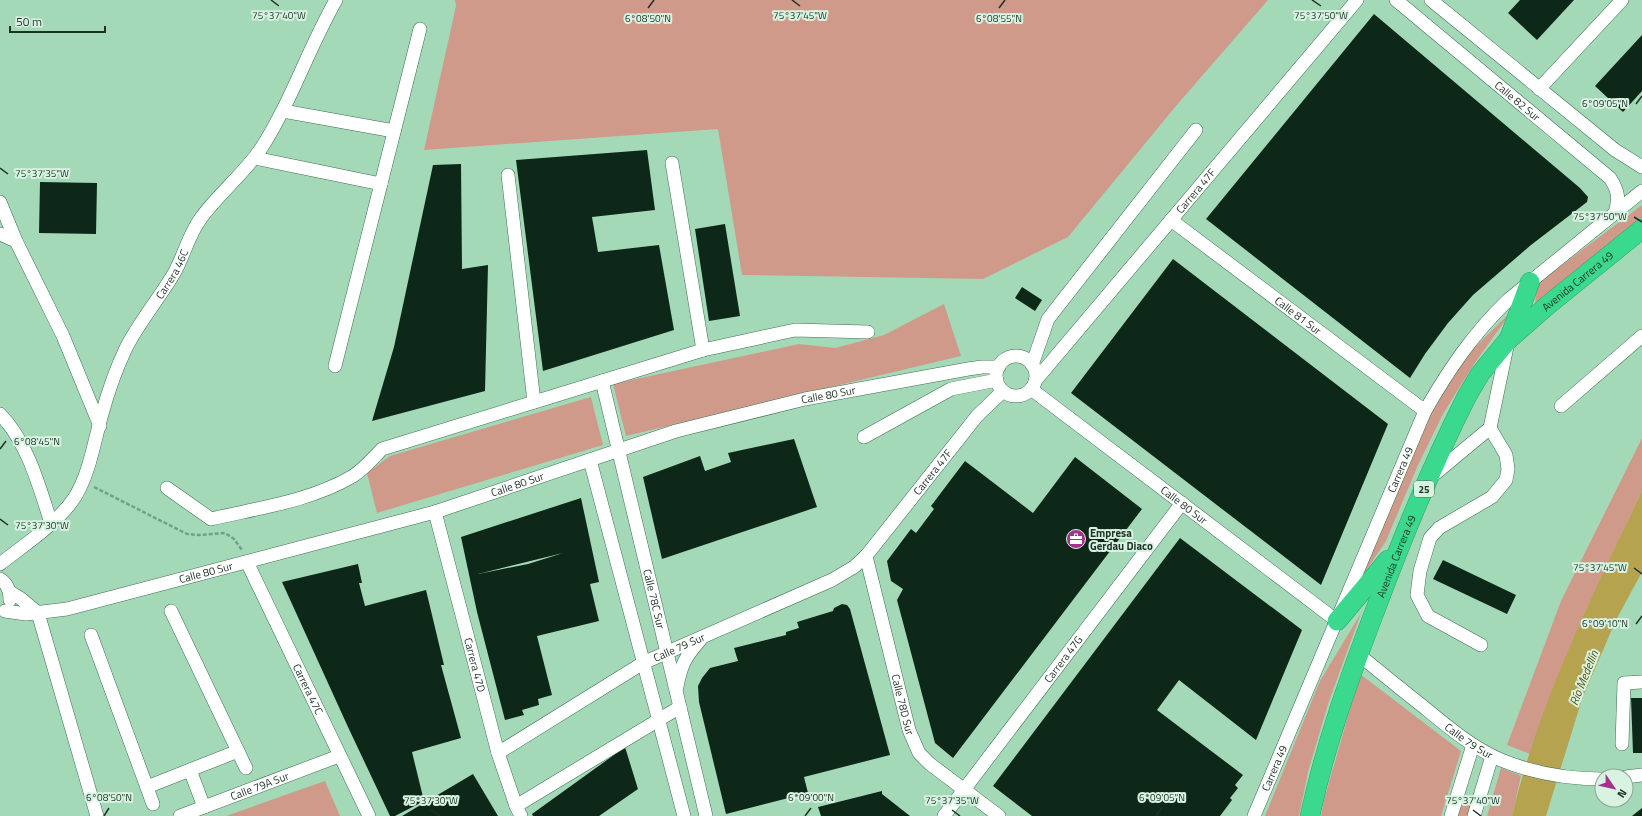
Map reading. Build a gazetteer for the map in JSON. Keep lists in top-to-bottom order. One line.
{"streets":{"highway":["Avenida Carrera 49","25"],"street":["Calle 82 Sur","Carrera 47F","Carrera 46C","Calle 81 Sur","Calle 80 Sur","Carrera 49","Calle 78C Sur","Calle 79 Sur","Carrera 47G","Carrera 47D","Carrera 47C","Calle 78D Sur","Calle 79A Sur"]},"crossings":[["Calle 82 Sur","Carrera 49"],["Carrera 47F","Calle 81 Sur"],["Carrera 47F","Calle 80 Sur"],["Carrera 47F","Calle 79 Sur"],["Carrera 47F","Calle 78D Sur"],["Avenida Carrera 49","Calle 79 Sur"],["Calle 81 Sur","Carrera 49"],["Calle 80 Sur","Carrera 49"],["Calle 80 Sur","Calle 78C Sur"],["Calle 80 Sur","Carrera 47G"],["Calle 80 Sur","Carrera 47D"],["Calle 80 Sur","Carrera 47C"],["Calle 78C Sur","Calle 79 Sur"],["Calle 79 Sur","Carrera 47D"],["Calle 79 Sur","Calle 78D Sur"],["Carrera 47G","Calle 78D Sur"],["Carrera 47C","Calle 79A Sur"]],"water":["Río Medellín"],"places":{"office":["Empresa Gerdau Diaco"]},"scale_bar":"50 m","north":"bottom right","coordinates":["75°37'40\"W","75°37'45\"W","75°37'50\"W","6°08'50\"N","6°08'55\"N","6°09'05\"N","75°37'35\"W","6°08'45\"N","75°37'30\"W","6°09'10\"N","6°09'00\"N"]}
